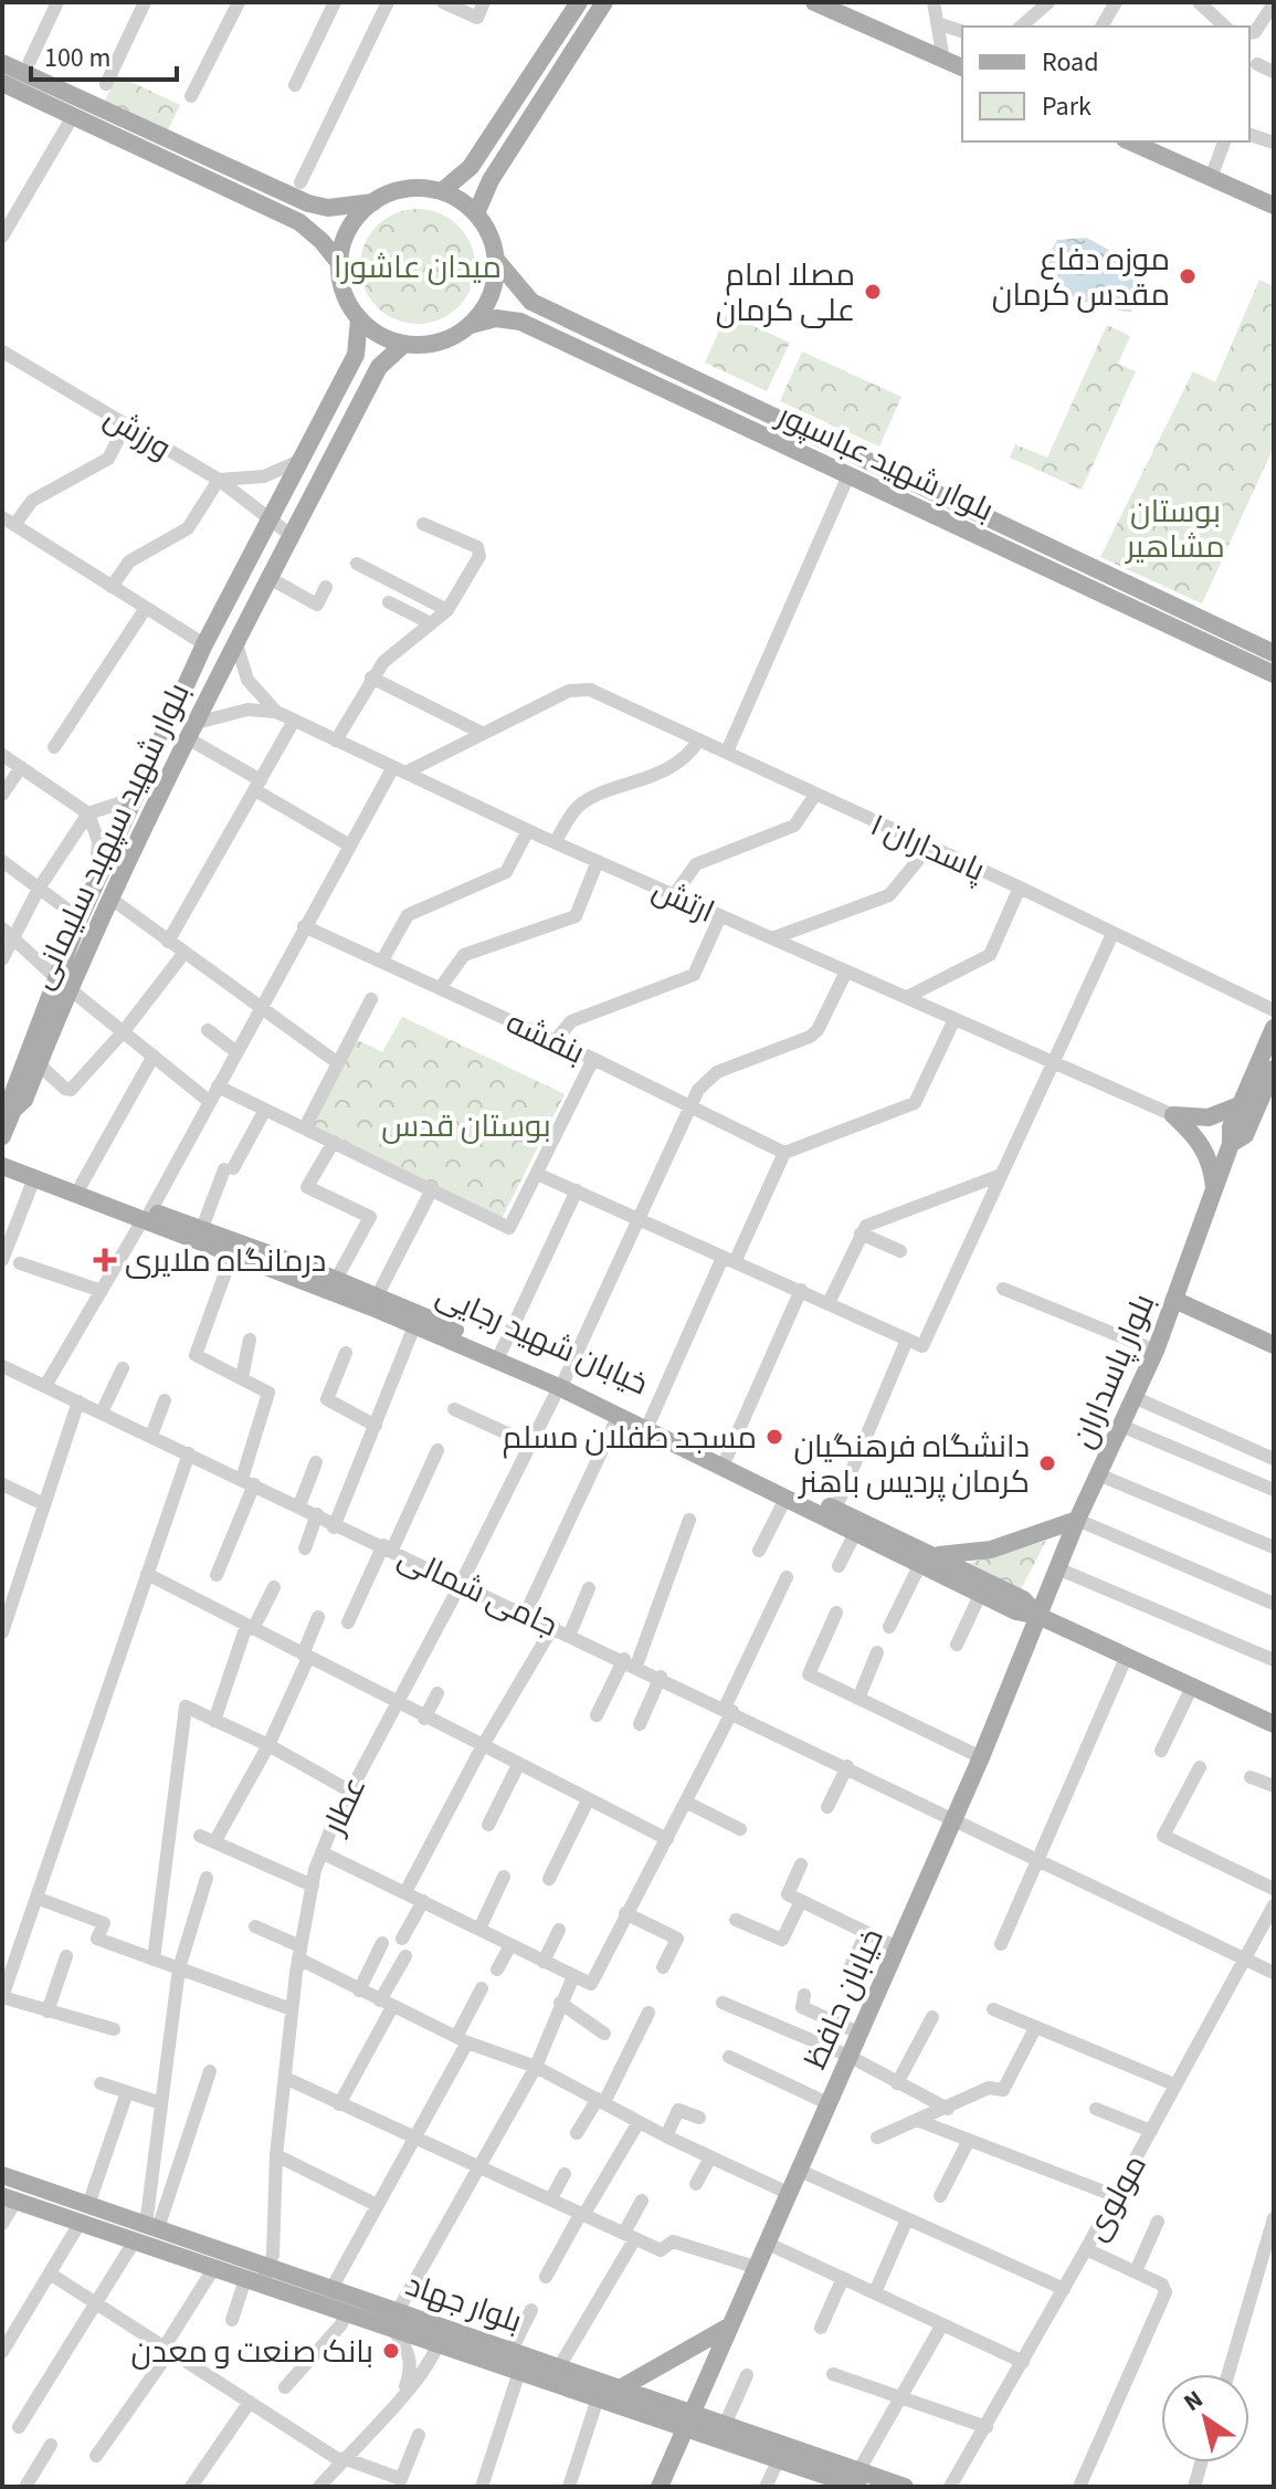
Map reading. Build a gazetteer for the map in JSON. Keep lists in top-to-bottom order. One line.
{"streets":{"main road":["بلوار شهید عباسپور","بلوار شهید سپهبد سلیمانی","خیابان شهید رجایی","بلوار پاسداران","خیابان حافظ","بلوار جهاد"],"street":["ورزش","پاسداران ۱","ارتش","بنفشه","جامی شمالی","عطار","مولوی"]},"crossings":[["ورزش","بلوار شهید سپهبد سلیمانی"],["بلوار شهید عباسپور","بلوار شهید سپهبد سلیمانی"],["بلوار شهید سپهبد سلیمانی","ارتش"],["ارتش","عطار"],["بنفشه","عطار"],["خیابان شهید رجایی","بلوار پاسداران"],["خیابان شهید رجایی","عطار"],["خیابان شهید رجایی","خیابان حافظ"],["بلوار پاسداران","خیابان حافظ"],["جامی شمالی","عطار"],["جامی شمالی","خیابان حافظ"],["جامی شمالی","مولوی"],["عطار","بلوار جهاد"],["خیابان حافظ","بلوار جهاد"]],"parks":["میدان عاشورا","بوستان مشاهیر","بوستان قدس"],"places":{"other":["موزه دفاع مقدس کرمان","مصلا امام علی کرمان","مسجد طفلان مسلم","دانشگاه فرهنگیان کرمان پردیس باهنر","بانک صنعت و معدن"],"health":["درمانگاه ملایری"]},"legend":["Road","Park"],"scale_bar":"100 m","north":"top left"}
